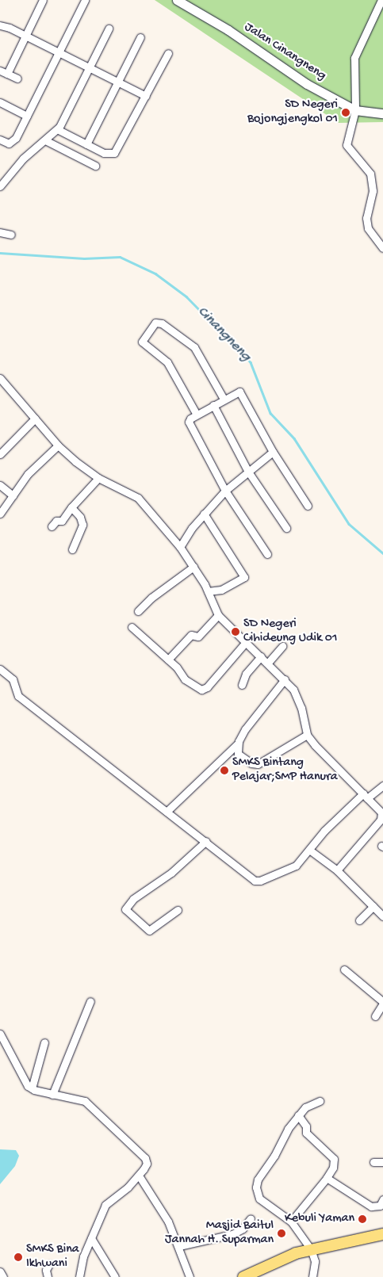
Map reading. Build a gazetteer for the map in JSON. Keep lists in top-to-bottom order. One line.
{"streets":{"street":["Jalan Cinangneng"]},"water":["Cinangneng"],"places":["SD Negeri Bojongjengkol 01","SD Negeri Cihideung Udik 01","SMKS Bintang Pelajar;SMP Hanura","Kebuli Yaman","Masjid Baitul Jannah H. Suparman","SMKS Bina Ikhwani"]}
